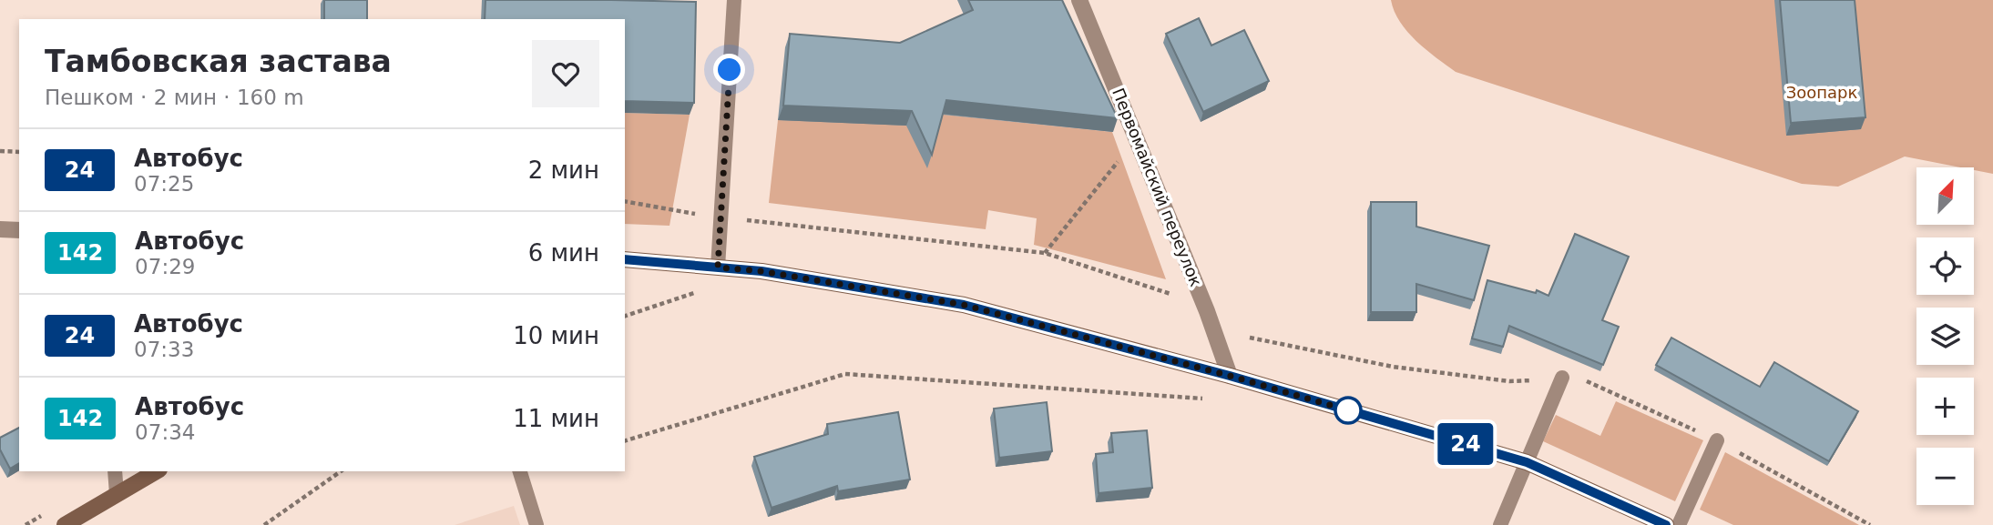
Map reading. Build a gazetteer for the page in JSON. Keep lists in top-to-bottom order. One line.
{"streets":{"street":["Первомайский переулок"]},"parks":["Зоопарк"],"lines":["bus line 24"],"north":"top right","page":{"on_map":"24","heading":["Тамбовская застава","Пешком · 2 мин · 160 m"],"list":[{"mark":"24","name":"Автобус","note":"07:25","value":"2 мин"},{"mark":"142","name":"Автобус","note":"07:29","value":"6 мин"},{"mark":"24","name":"Автобус","note":"07:33","value":"10 мин"},{"mark":"142","name":"Автобус","note":"07:34","value":"11 мин"}],"map_buttons":["+","−"]}}
